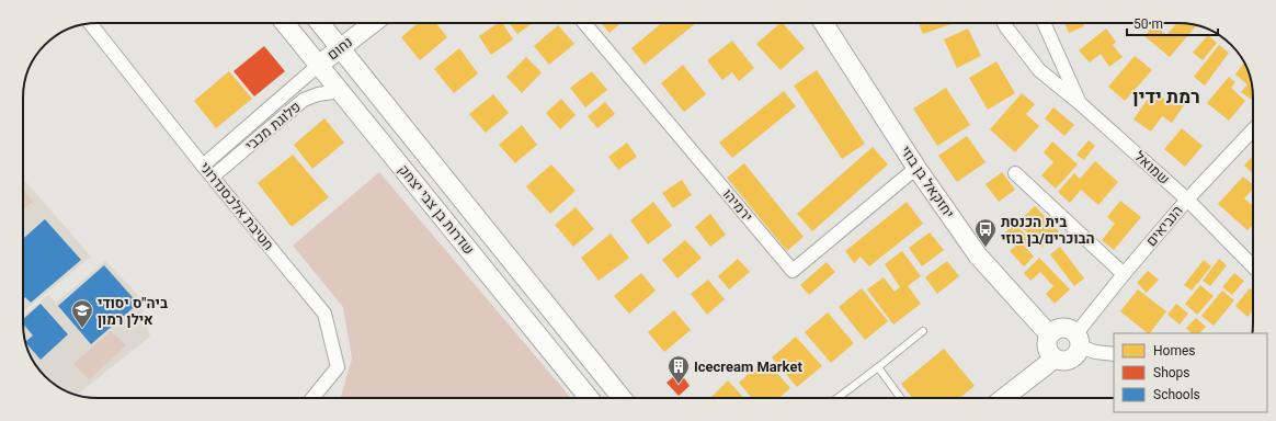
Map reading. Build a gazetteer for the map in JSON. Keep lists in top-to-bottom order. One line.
{"streets":{"main road":["נחום","יחזקאל בן בוזי","שדרות בן צבי יצחק"],"street":["פלוגת מכבי","שמואל","ירמיהו","חטיבת אלכסנדרוני","הנביאים"]},"crossings":[["נחום","פלוגת מכבי"],["נחום","שדרות בן צבי יצחק"],["פלוגת מכבי","חטיבת אלכסנדרוני"],["פלוגת מכבי","שדרות בן צבי יצחק"],["שמואל","הנביאים"],["יחזקאל בן בוזי","ירמיהו"],["יחזקאל בן בוזי","הנביאים"]],"districts":["רמת ידין"],"places":{"bus stop":["בית הכנסת הבוכרים/בן בוזי"],"school or university":["ביה\"ס יסודי אילן רמון"],"building":["Icecream Market"]},"legend":["Homes","Shops","Schools"],"scale_bar":"50 m"}
